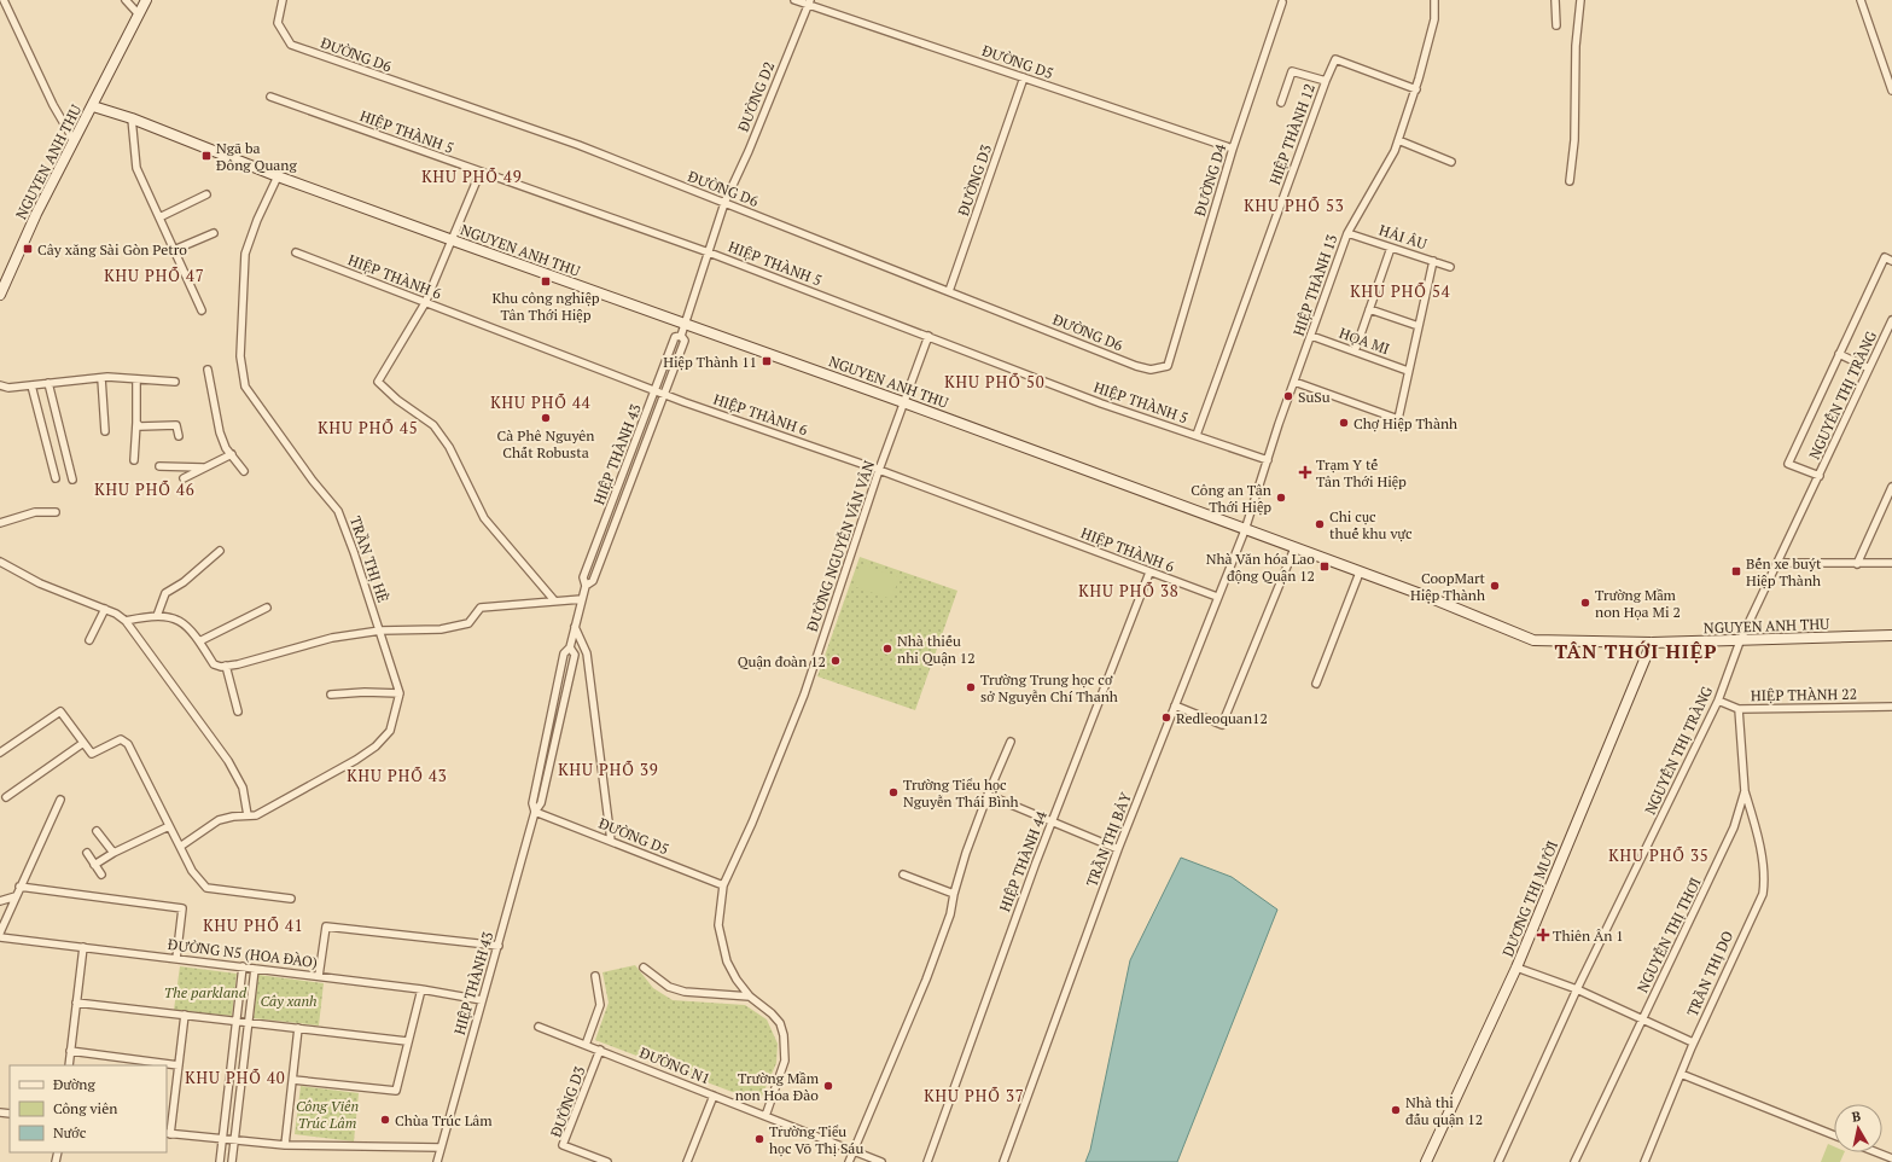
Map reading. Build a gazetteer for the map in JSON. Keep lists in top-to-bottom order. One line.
{"streets":{"main road":["NGUYEN ANH THU","DƯƠNG THỊ MƯỜI"],"street":["ĐƯỜNG D6","ĐƯỜNG D5","ĐƯỜNG D2","HIỆP THÀNH 5","HIỆP THÀNH 12","ĐƯỜNG D3","ĐƯỜNG D4","HẢI ÂU","HIỆP THÀNH 6","HIỆP THÀNH 13","HỌA MI","NGUYỄN THỊ TRÀNG","HIỆP THÀNH 43","ĐƯỜNG NGUYỄN VĂN VÂN","TRẦN THỊ HÈ","HIỆP THÀNH 22","TRẦN THỊ BẢY","HIỆP THÀNH 44","NGUYỄN THỊ THƠI","ĐƯỜNG N5 (HOA ĐÀO)","TRẦN THỊ DO","ĐƯỜNG N1"]},"crossings":[["ĐƯỜNG D6","ĐƯỜNG D2"],["ĐƯỜNG D6","ĐƯỜNG D3"],["ĐƯỜNG D6","ĐƯỜNG D4"],["ĐƯỜNG D6","HIỆP THÀNH 43"],["ĐƯỜNG D5","ĐƯỜNG D2"],["ĐƯỜNG D5","ĐƯỜNG D3"],["ĐƯỜNG D5","ĐƯỜNG D4"],["ĐƯỜNG D5","HIỆP THÀNH 43"],["ĐƯỜNG D5","ĐƯỜNG NGUYỄN VĂN VÂN"],["ĐƯỜNG D2","HIỆP THÀNH 43"],["HIỆP THÀNH 5","HIỆP THÀNH 12"],["HIỆP THÀNH 5","HIỆP THÀNH 13"],["HIỆP THÀNH 5","HIỆP THÀNH 43"],["HIỆP THÀNH 5","ĐƯỜNG NGUYỄN VĂN VÂN"],["HIỆP THÀNH 12","HIỆP THÀNH 13"],["NGUYEN ANH THU","HIỆP THÀNH 13"],["NGUYEN ANH THU","NGUYỄN THỊ TRÀNG"],["NGUYEN ANH THU","HIỆP THÀNH 43"],["NGUYEN ANH THU","ĐƯỜNG NGUYỄN VĂN VÂN"],["NGUYEN ANH THU","TRẦN THỊ HÈ"],["NGUYEN ANH THU","TRẦN THỊ BẢY"],["NGUYEN ANH THU","DƯƠNG THỊ MƯỜI"],["ĐƯỜNG D3","ĐƯỜNG N1"],["HẢI ÂU","HIỆP THÀNH 13"],["HIỆP THÀNH 6","HIỆP THÀNH 43"],["HIỆP THÀNH 6","ĐƯỜNG NGUYỄN VĂN VÂN"],["HIỆP THÀNH 6","TRẦN THỊ BẢY"],["HIỆP THÀNH 6","HIỆP THÀNH 44"],["HIỆP THÀNH 13","HỌA MI"],["HIỆP THÀNH 13","TRẦN THỊ BẢY"],["NGUYỄN THỊ TRÀNG","HIỆP THÀNH 22"],["HIỆP THÀNH 43","ĐƯỜNG N5 (HOA ĐÀO)"],["ĐƯỜNG NGUYỄN VĂN VÂN","ĐƯỜNG N1"],["HIỆP THÀNH 22","NGUYỄN THỊ THƠI"],["NGUYỄN THỊ THƠI","TRẦN THỊ DO"]],"districts":["KHU PHỐ 49","KHU PHỐ 53","KHU PHỐ 47","KHU PHỐ 54","KHU PHỐ 50","KHU PHỐ 44","KHU PHỐ 45","KHU PHỐ 46","KHU PHỐ 38","TÂN THỚI HIỆP","KHU PHỐ 39","KHU PHỐ 43","KHU PHỐ 35","KHU PHỐ 41","KHU PHỐ 40","KHU PHỐ 37"],"parks":["The parkland","Cây xanh","Công Viên Trúc Lâm"],"places":{"transit":["Ngã ba Đông Quang","Cây xăng Sài Gòn Petro","Khu công nghiệp Tân Thới Hiệp","Hiệp Thành 11","Nhà Văn hóa Lao động Quận 12","Bến xe buýt Hiệp Thành"],"other":["SuSu","Cà Phê Nguyên Chất Robusta","Chợ Hiệp Thành","Công an Tân Thới Hiệp","Chi cục thuế khu vực","CoopMart Hiệp Thành","Trường Mầm non Họa Mi 2","Nhà thiếu nhi Quận 12","Quận đoàn 12","Trường Trung học cơ sở Nguyễn Chí Thanh","Redleoquan12","Trường Tiểu học Nguyễn Thái Bình","Trường Mầm non Hoa Đào","Nhà thi đấu quận 12","Chùa Trúc Lâm","Trường Tiểu học Võ Thị Sáu"],"health":["Trạm Y tế Tân Thới Hiệp","Thiên Ân 1"]},"legend":["Đường","Công viên","Nước"],"north":"top"}
